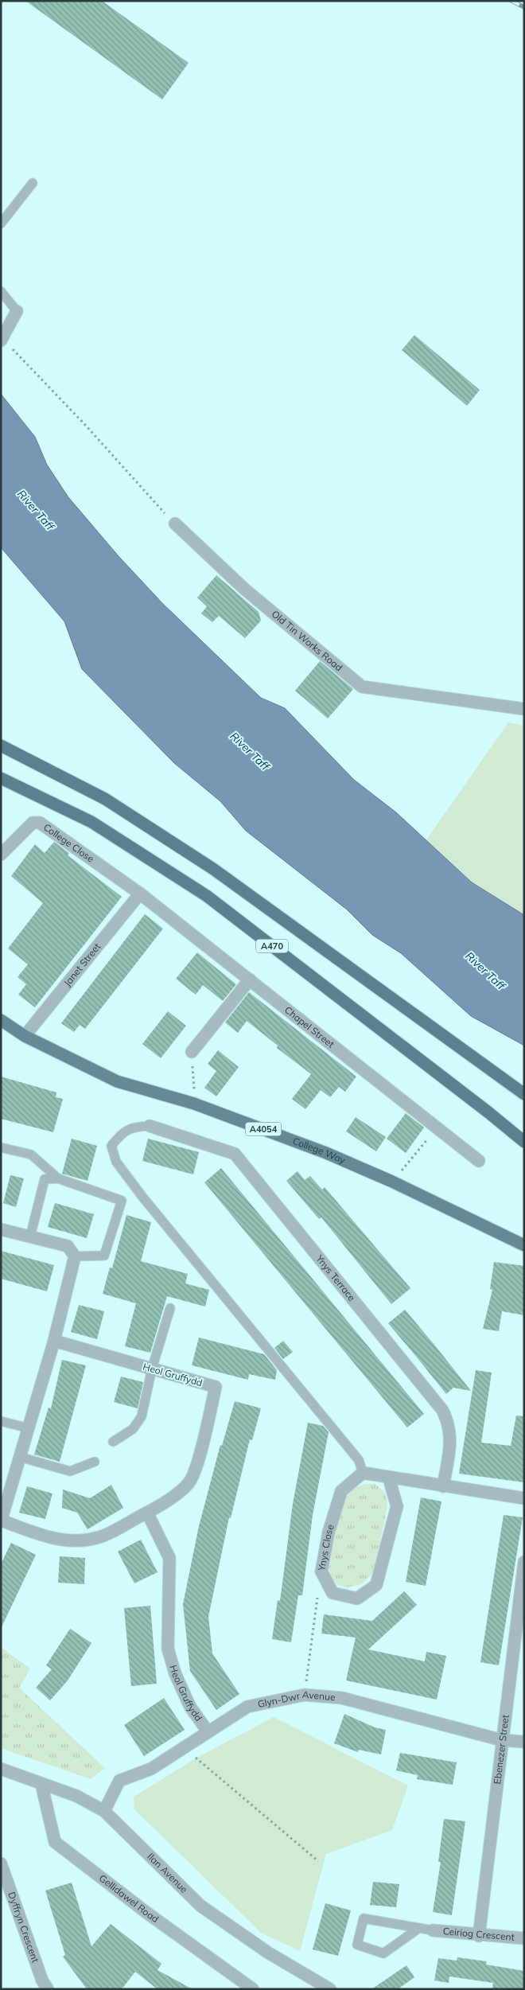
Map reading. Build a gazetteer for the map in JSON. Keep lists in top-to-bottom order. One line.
{"streets":{"highway":["A470"],"main road":["A4054","College Way"],"street":["Old Tin Works Road","College Close","Janet Street","Chapel Street","Ynys Terrace","Heol Gruffydd","Ynys Close","Glyn-Dwr Avenue","Ebenezer Street","Ilan Avenue","Gellidawel Road","Dyffryn Crescent","Ceiriog Crescent"]},"crossings":[["College Close","Janet Street"],["College Close","Chapel Street"],["Janet Street","Chapel Street"],["Janet Street","College Way"],["Heol Gruffydd","Glyn-Dwr Avenue"],["Glyn-Dwr Avenue","Ebenezer Street"],["Glyn-Dwr Avenue","Ilan Avenue"],["Ebenezer Street","Ceiriog Crescent"],["Ilan Avenue","Gellidawel Road"]],"water":["River Taff"]}
